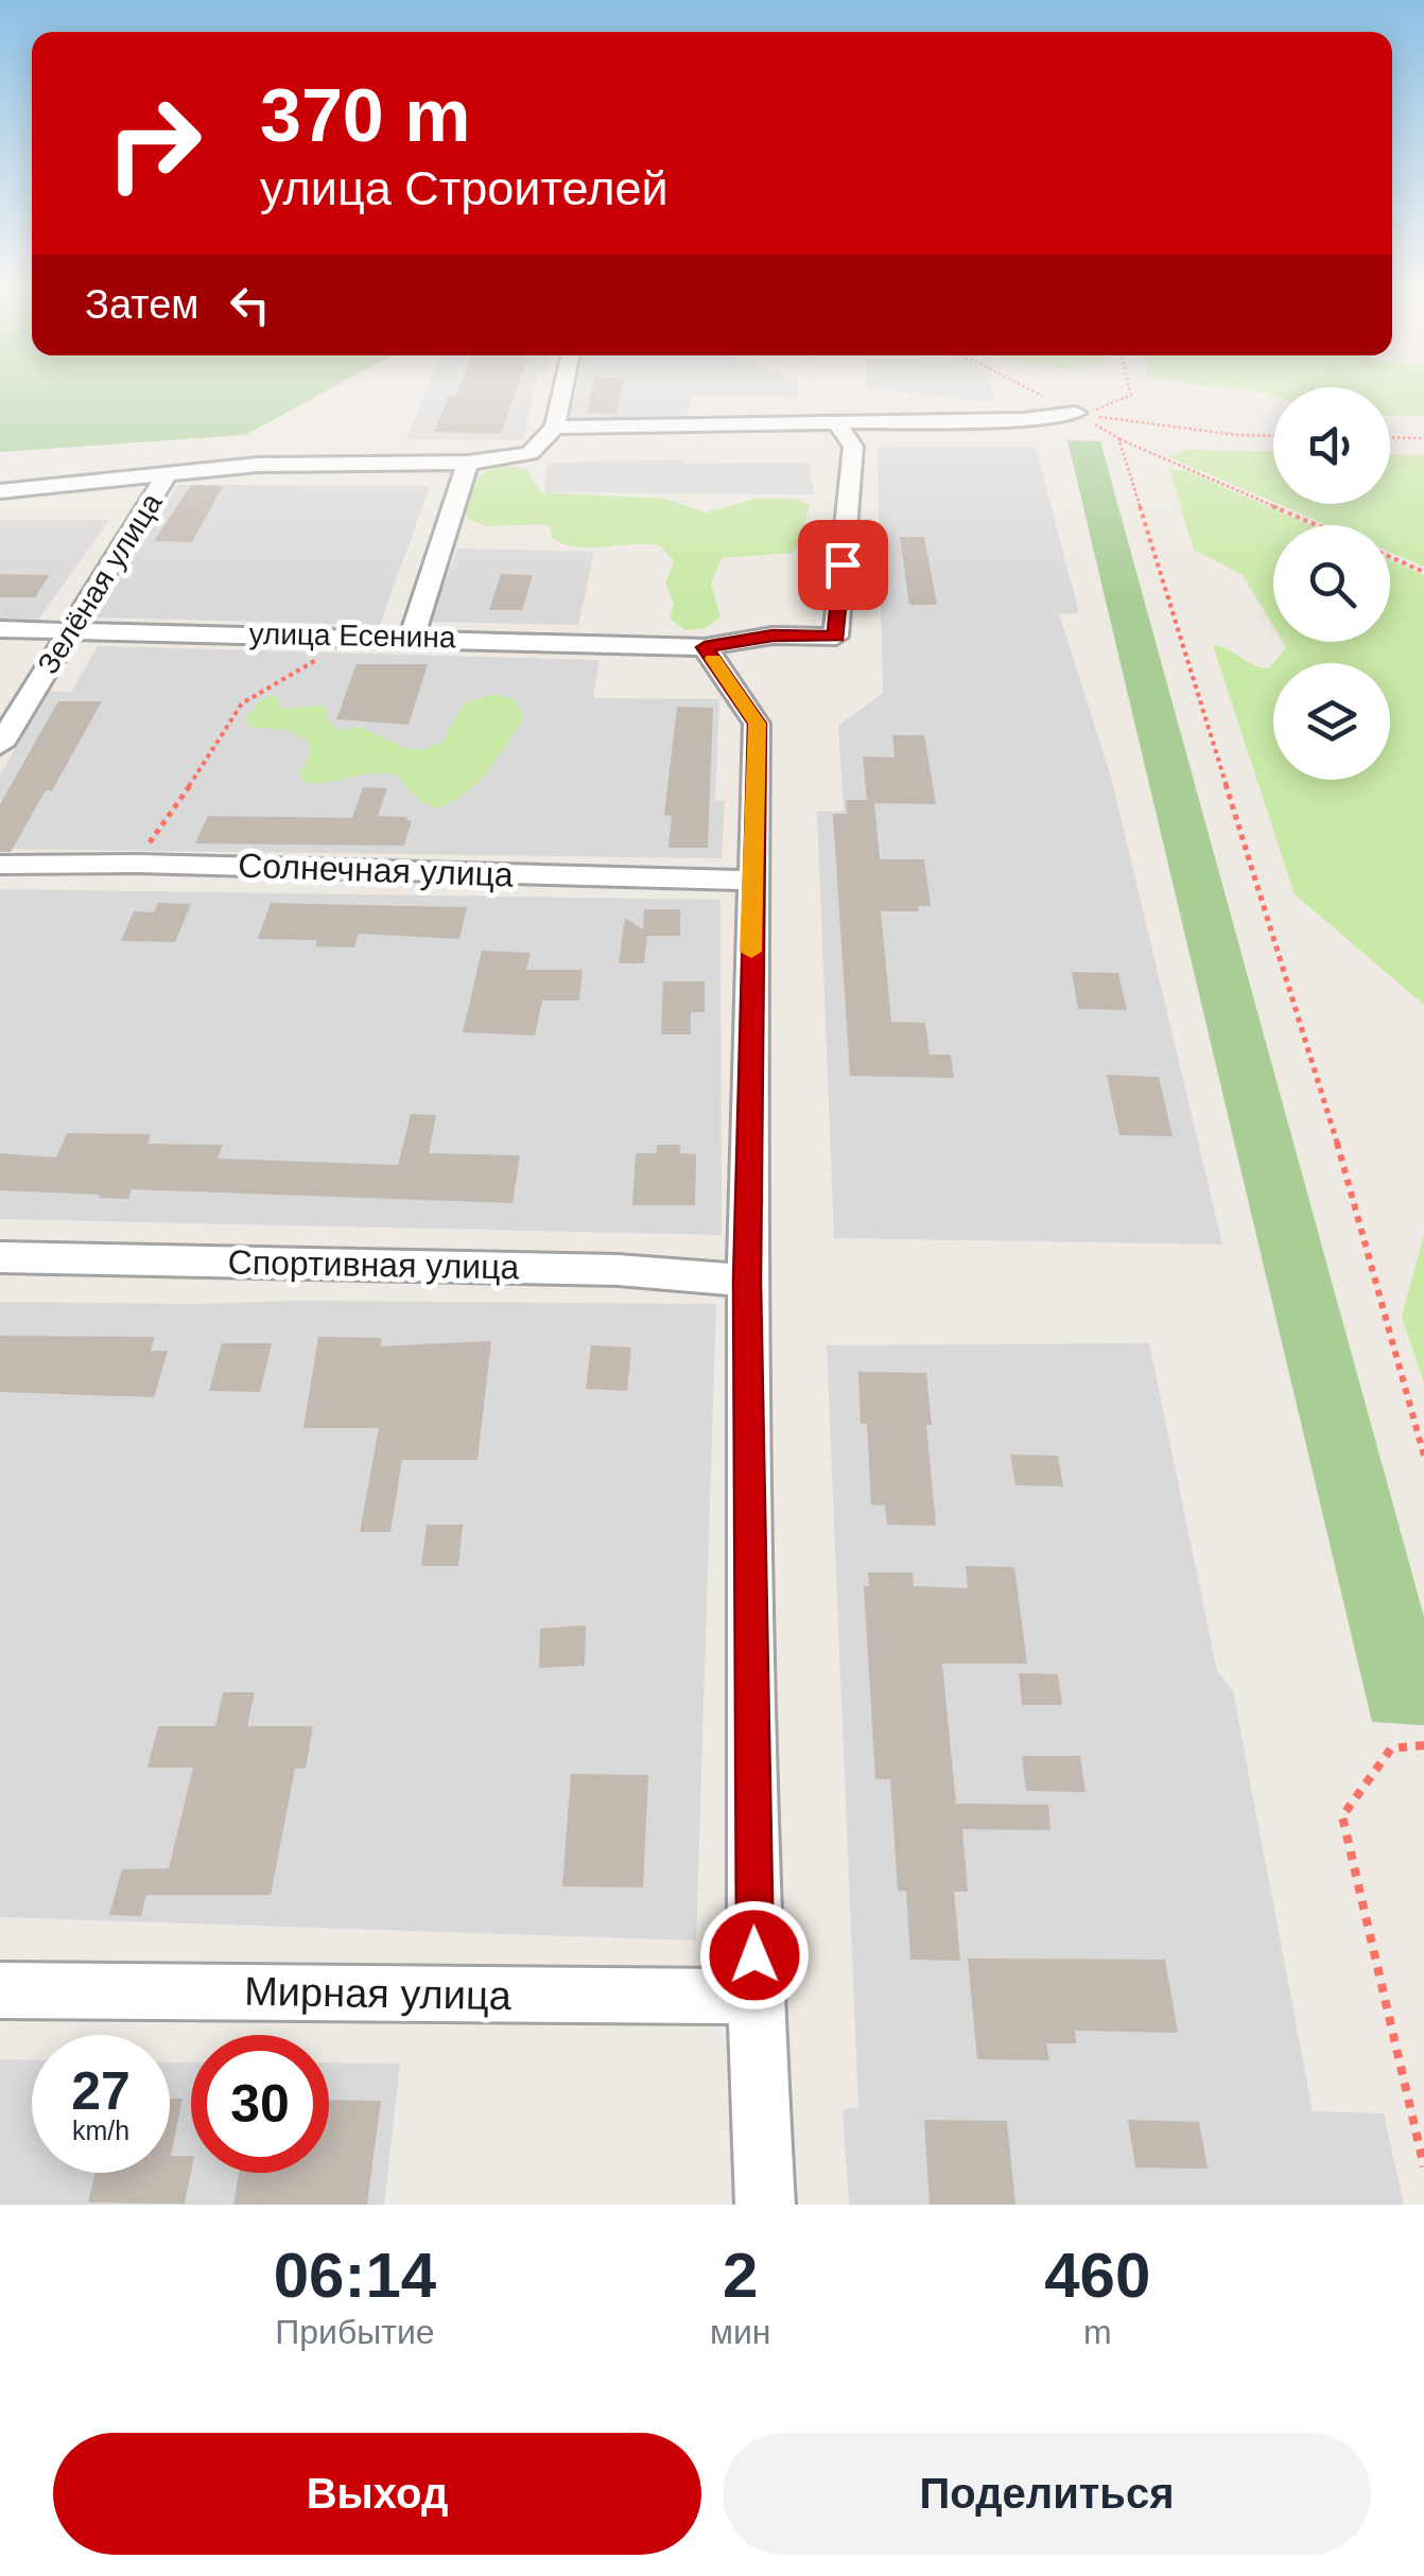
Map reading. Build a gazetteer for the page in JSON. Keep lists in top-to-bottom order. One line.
{"streets":{"street":["Зелёная улица","улица Есенина","Солнечная улица","Спортивная улица","Мирная улица"]},"crossings":[["Зелёная улица","улица Есенина"]],"page":{"turn":["370 m","улица Строителей"],"then":"Затем","speed":"27 km/h","limit":"30","eta":["06:14","Прибытие","2","мин","460","m"],"buttons":["Выход","Поделиться"]}}
